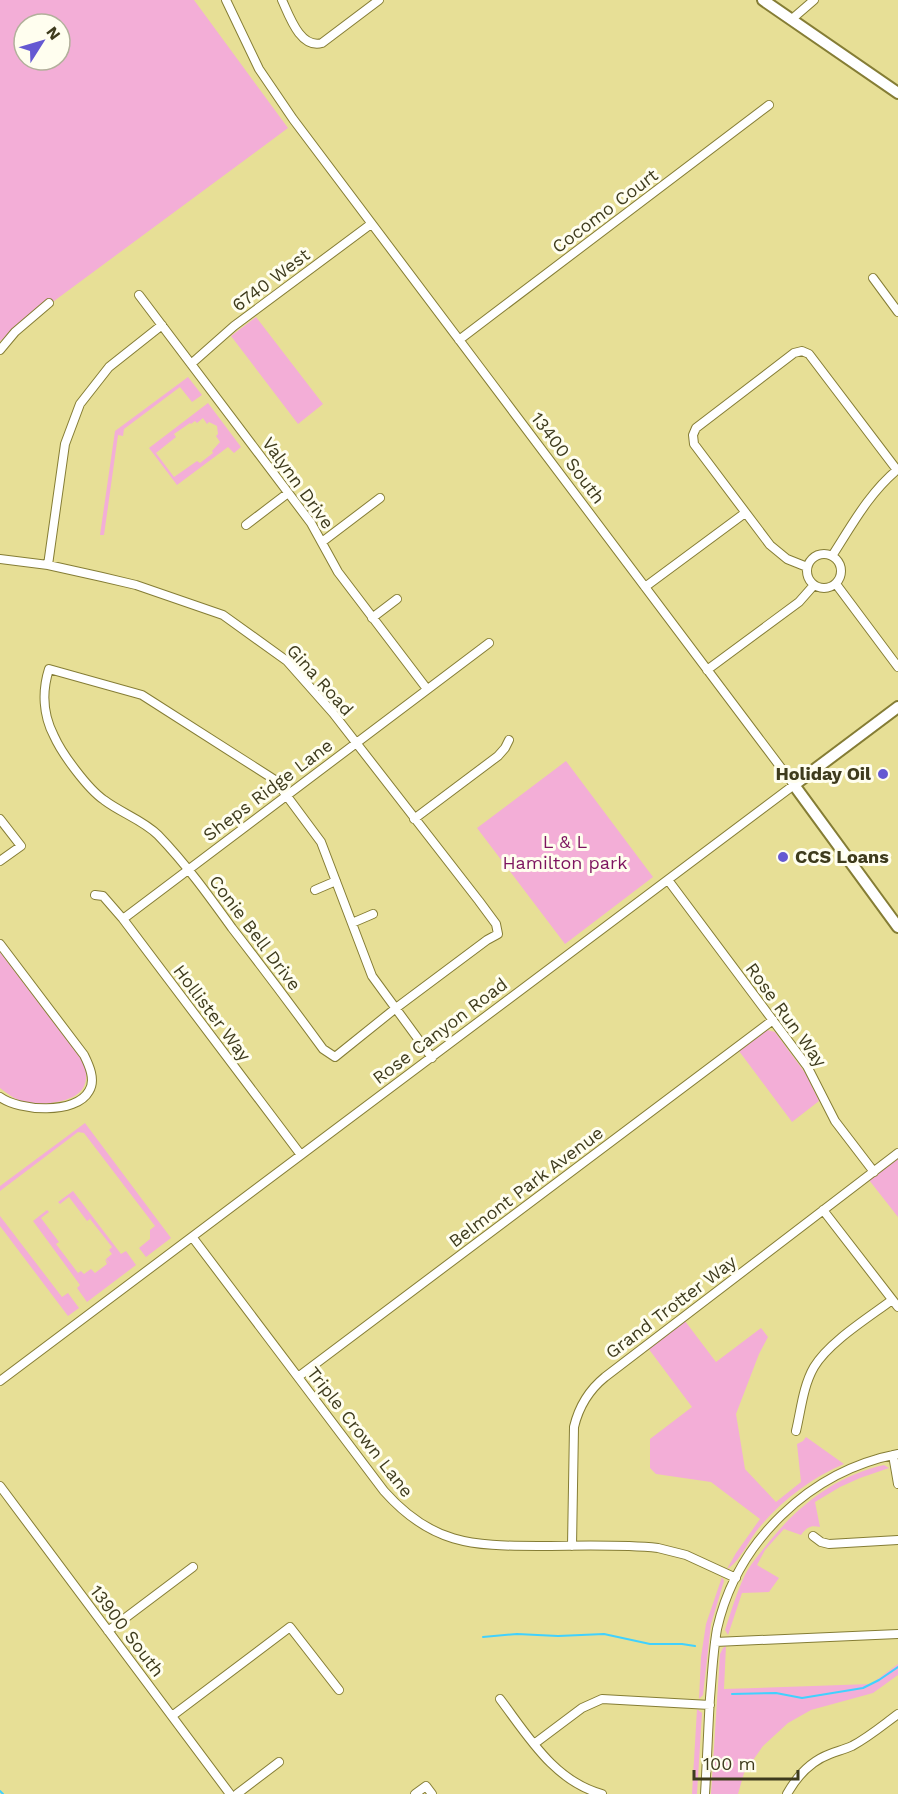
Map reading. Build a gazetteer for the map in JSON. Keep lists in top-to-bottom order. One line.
{"streets":{"main road":["13400 South","Rose Canyon Road"],"street":["Cocomo Court","6740 West","Valynn Drive","Gina Road","Sheps Ridge Lane","Conie Bell Drive","Hollister Way","Rose Run Way","Belmont Park Avenue","Grand Trotter Way","Triple Crown Lane","13900 South"]},"crossings":[["Cocomo Court","13400 South"],["6740 West","13400 South"],["6740 West","Valynn Drive"],["13400 South","Rose Canyon Road"],["Valynn Drive","Sheps Ridge Lane"],["Gina Road","Sheps Ridge Lane"],["Gina Road","Conie Bell Drive"],["Sheps Ridge Lane","Conie Bell Drive"],["Sheps Ridge Lane","Hollister Way"],["Hollister Way","Rose Canyon Road"],["Rose Run Way","Rose Canyon Road"],["Rose Run Way","Belmont Park Avenue"],["Rose Run Way","Grand Trotter Way"],["Rose Canyon Road","Triple Crown Lane"],["Belmont Park Avenue","Triple Crown Lane"],["Grand Trotter Way","Triple Crown Lane"]],"parks":["L & L Hamilton park"],"places":["Holiday Oil","CCS Loans"],"scale_bar":"100 m","north":"top right"}
